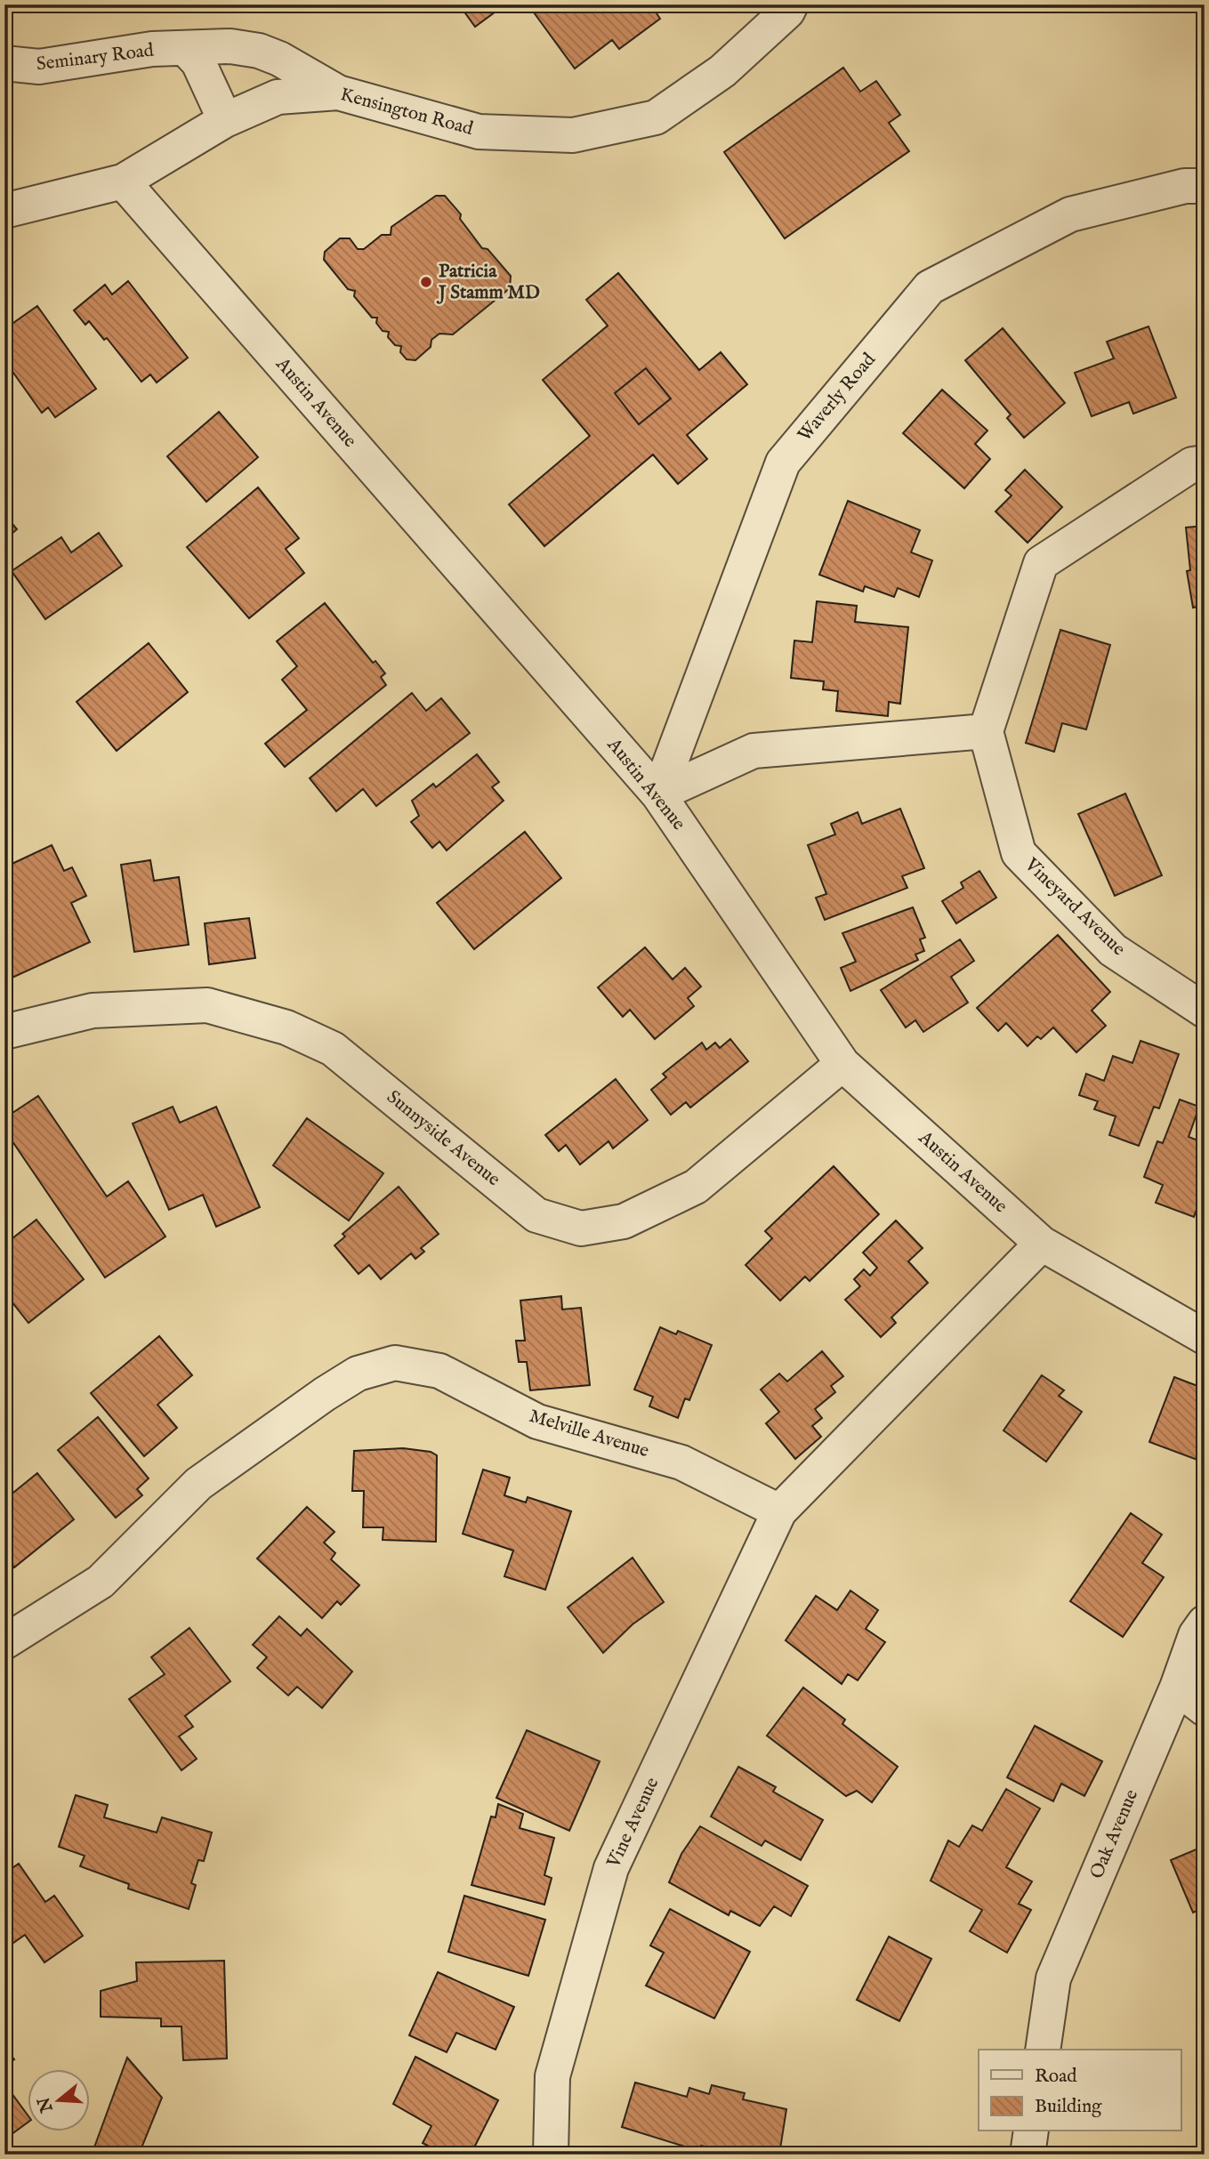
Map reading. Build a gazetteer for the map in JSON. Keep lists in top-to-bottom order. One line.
{"streets":{"street":["Seminary Road","Kensington Road","Waverly Road","Austin Avenue","Vineyard Avenue","Sunnyside Avenue","Melville Avenue","Vine Avenue","Oak Avenue"]},"crossings":[["Seminary Road","Kensington Road"],["Kensington Road","Austin Avenue"],["Waverly Road","Austin Avenue"],["Austin Avenue","Sunnyside Avenue"],["Melville Avenue","Vine Avenue"]],"places":["Patricia J Stamm MD"],"legend":["Road","Building"],"north":"left"}
